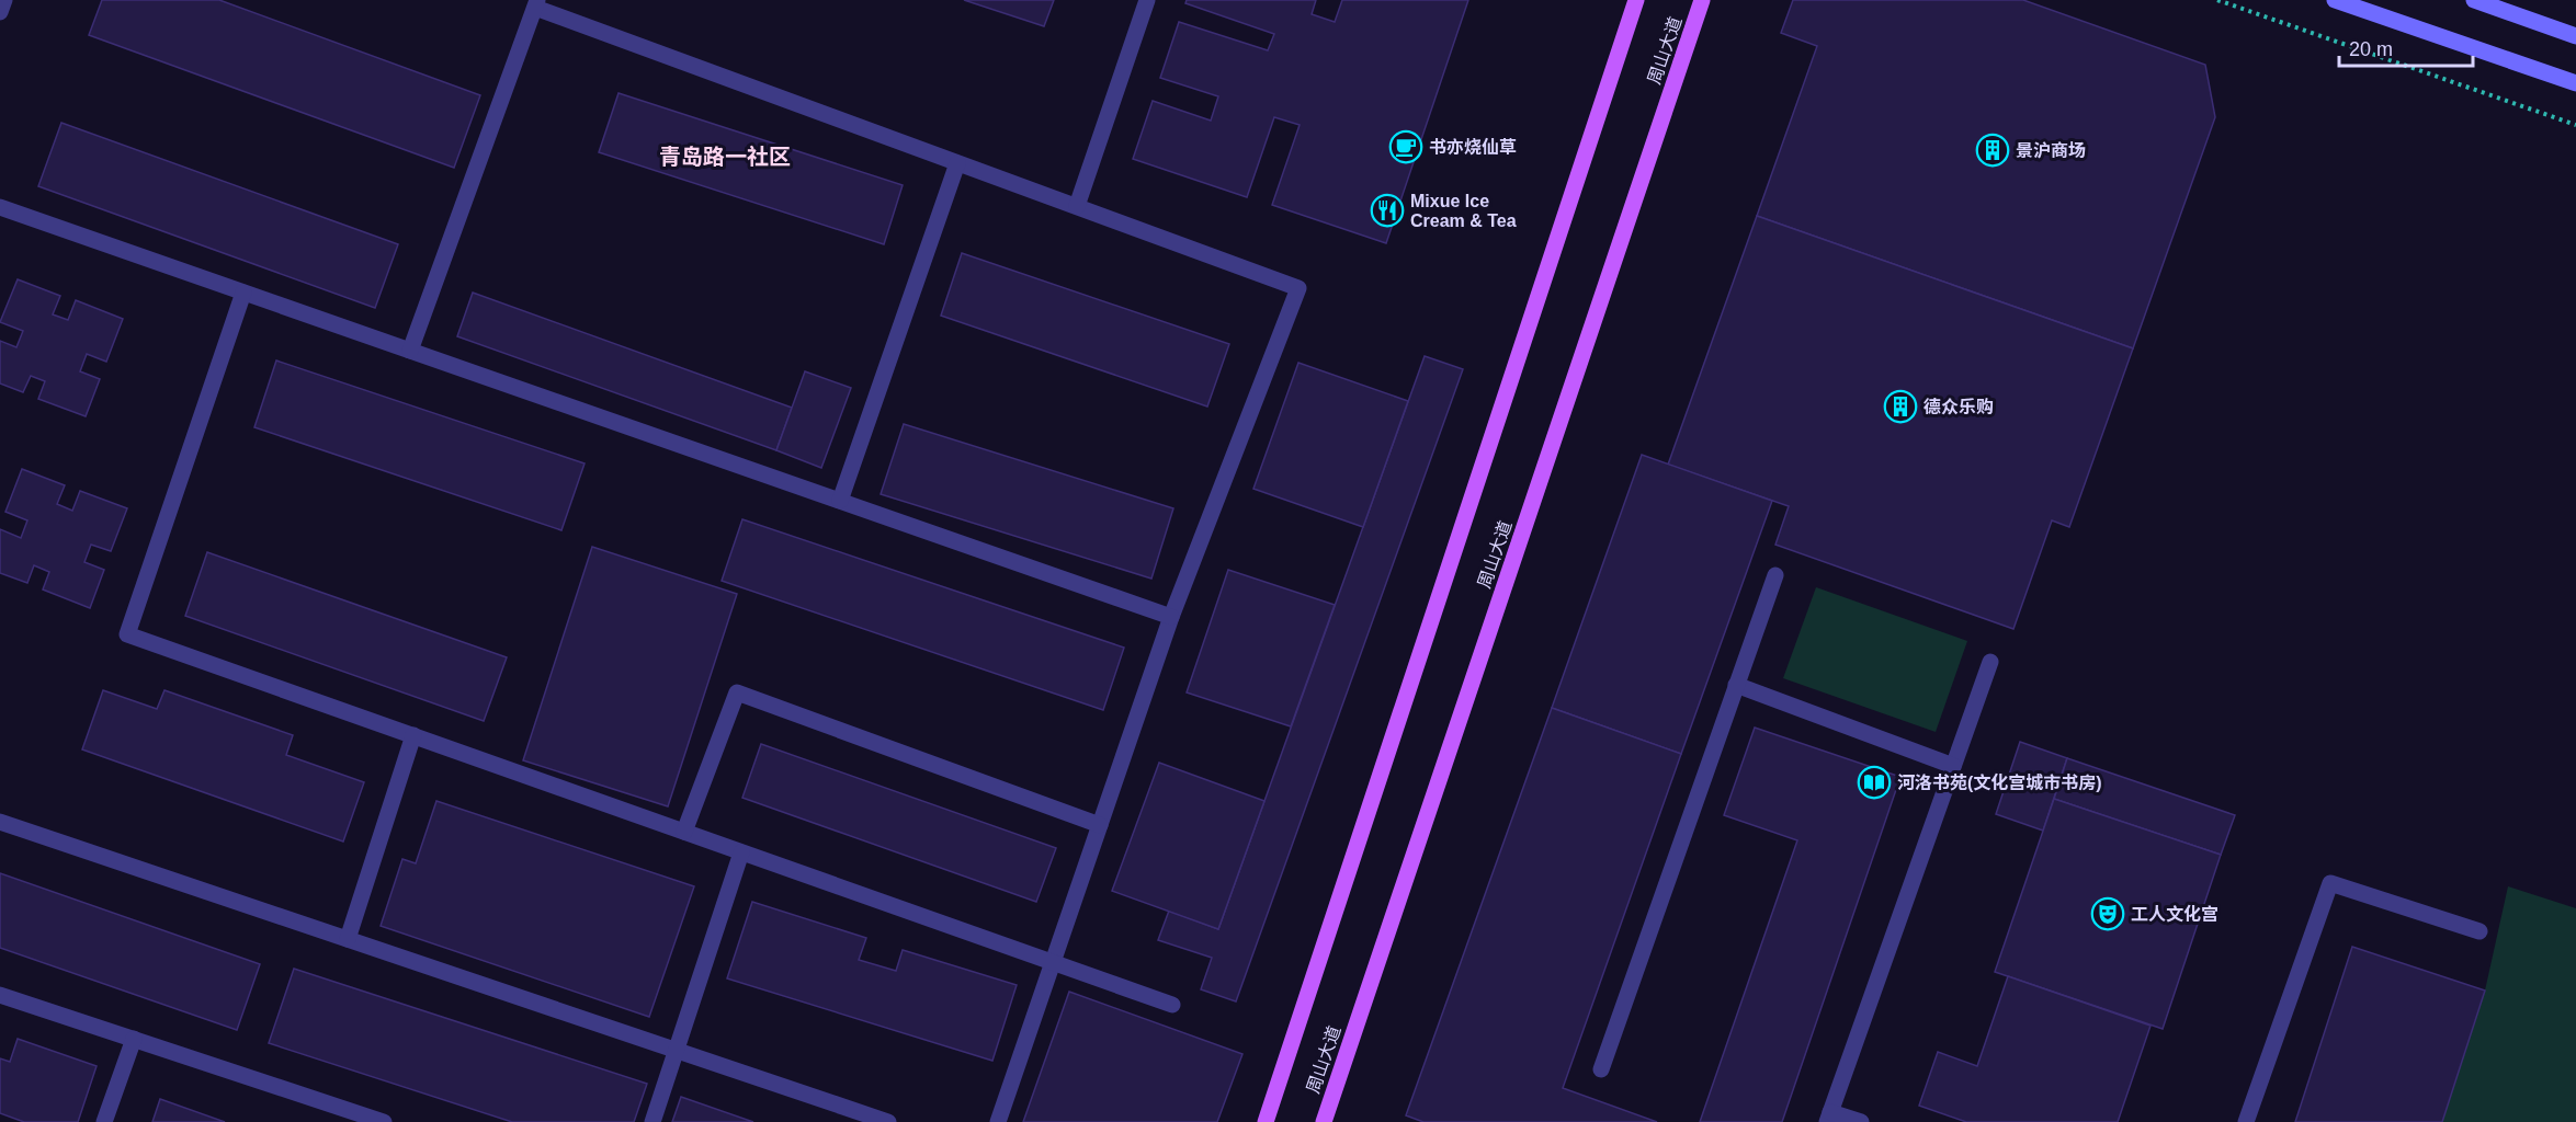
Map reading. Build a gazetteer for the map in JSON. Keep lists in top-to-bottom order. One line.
{"streets":{"main road":["周山大道"]},"districts":["青岛路一社区"],"places":{"cafe":["书亦烧仙草"],"building":["景沪商场","德众乐购"],"restaurant":["Mixue Ice Cream & Tea"],"library":["河洛书苑(文化宫城市书房)"],"theatre":["工人文化宫"]},"scale_bar":"20 m"}
